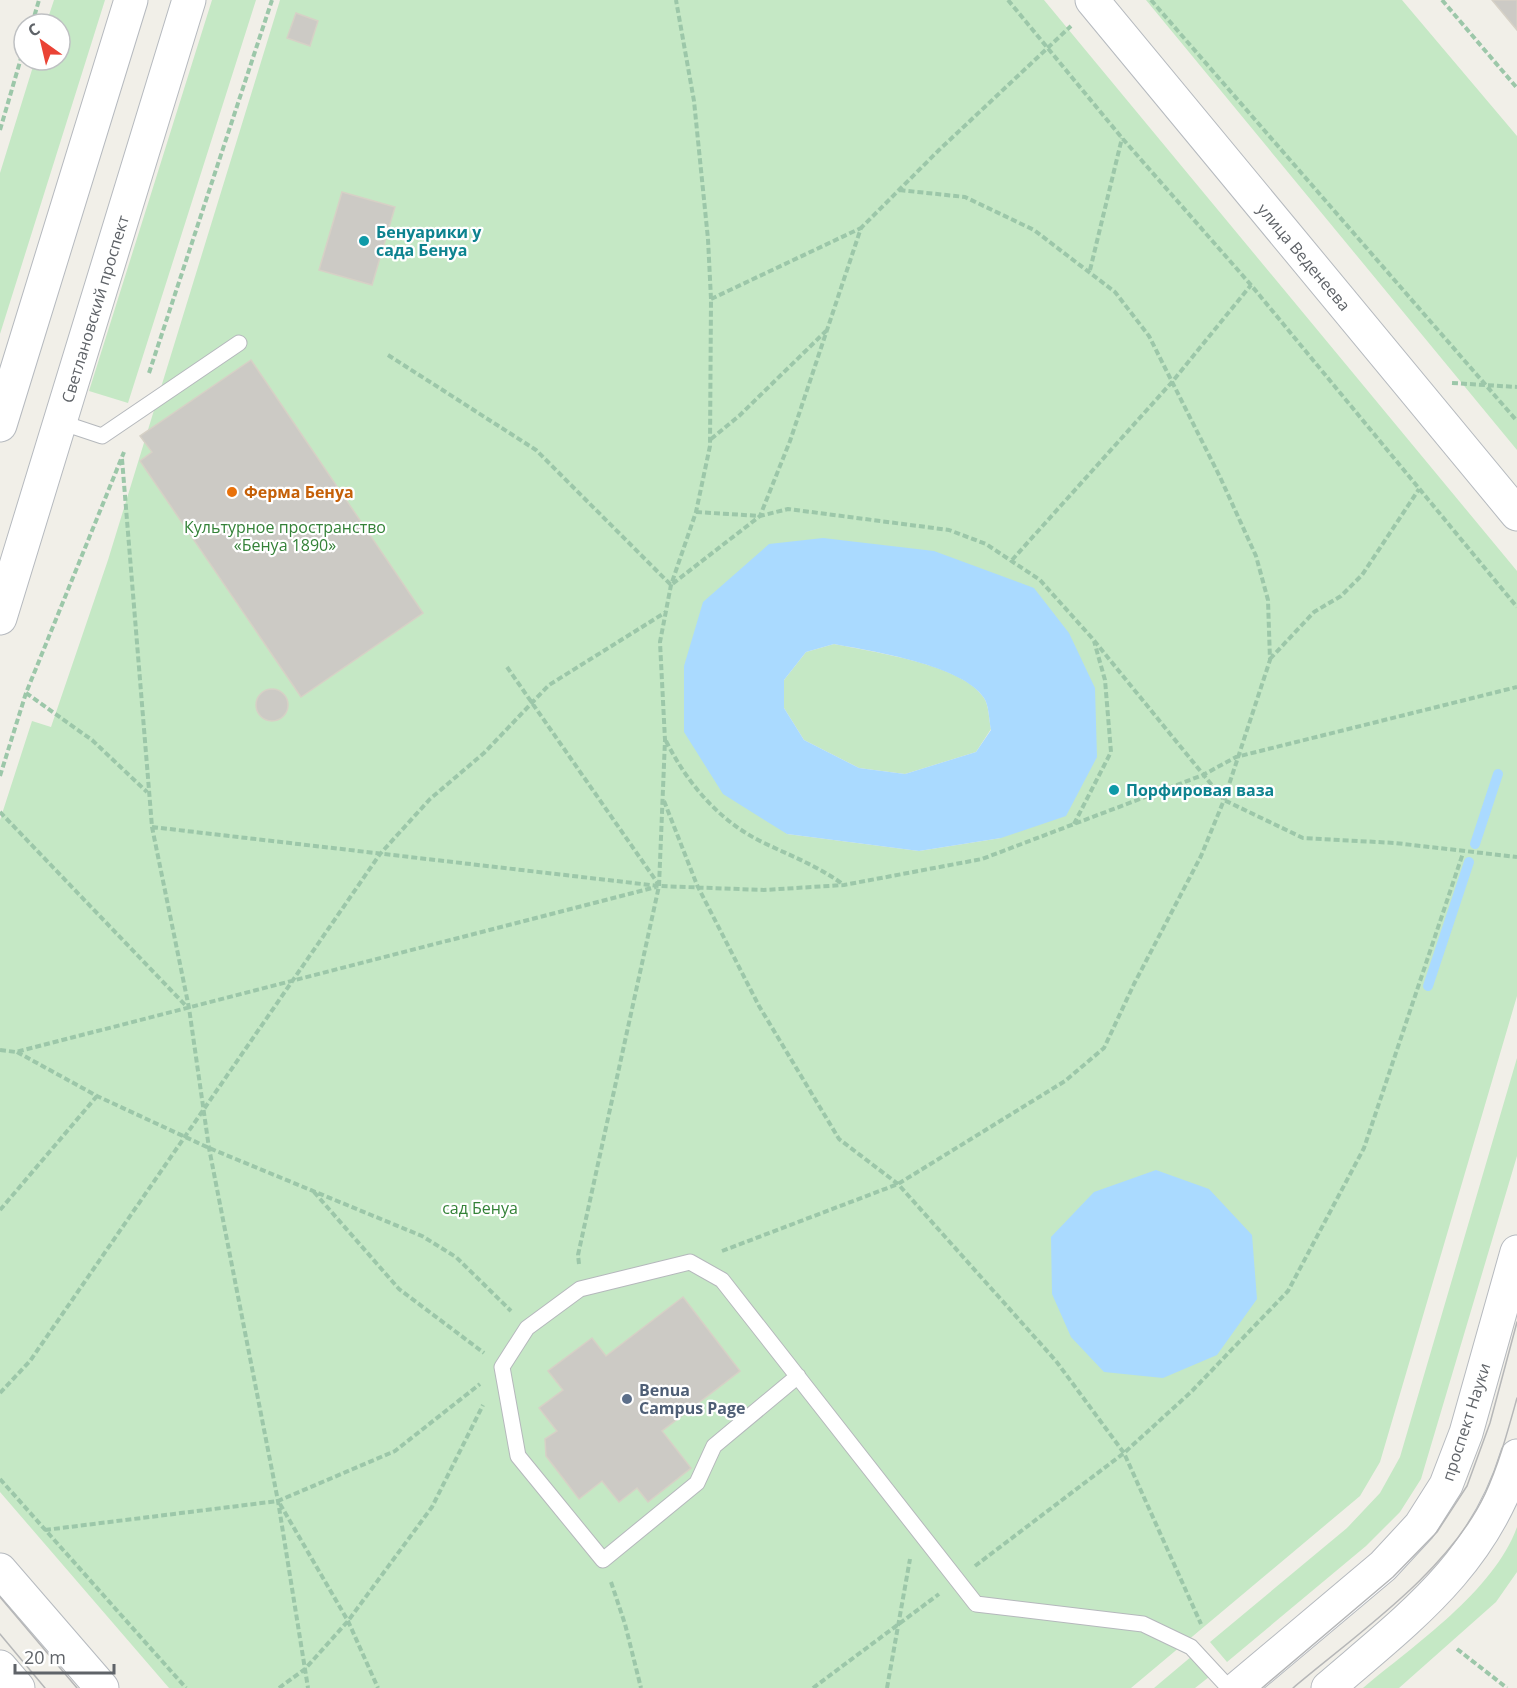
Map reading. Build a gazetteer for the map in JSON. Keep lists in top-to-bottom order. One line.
{"streets":{"main road":["улица Веденеева","Светлановский проспект","проспект Науки"]},"parks":["Культурное пространство «Бенуа 1890»","сад Бенуа"],"places":["Бенуарики у сада Бенуа","Ферма Бенуа","Порфировая ваза","Benua Campus Page"],"scale_bar":"20 m","north":"top left"}
